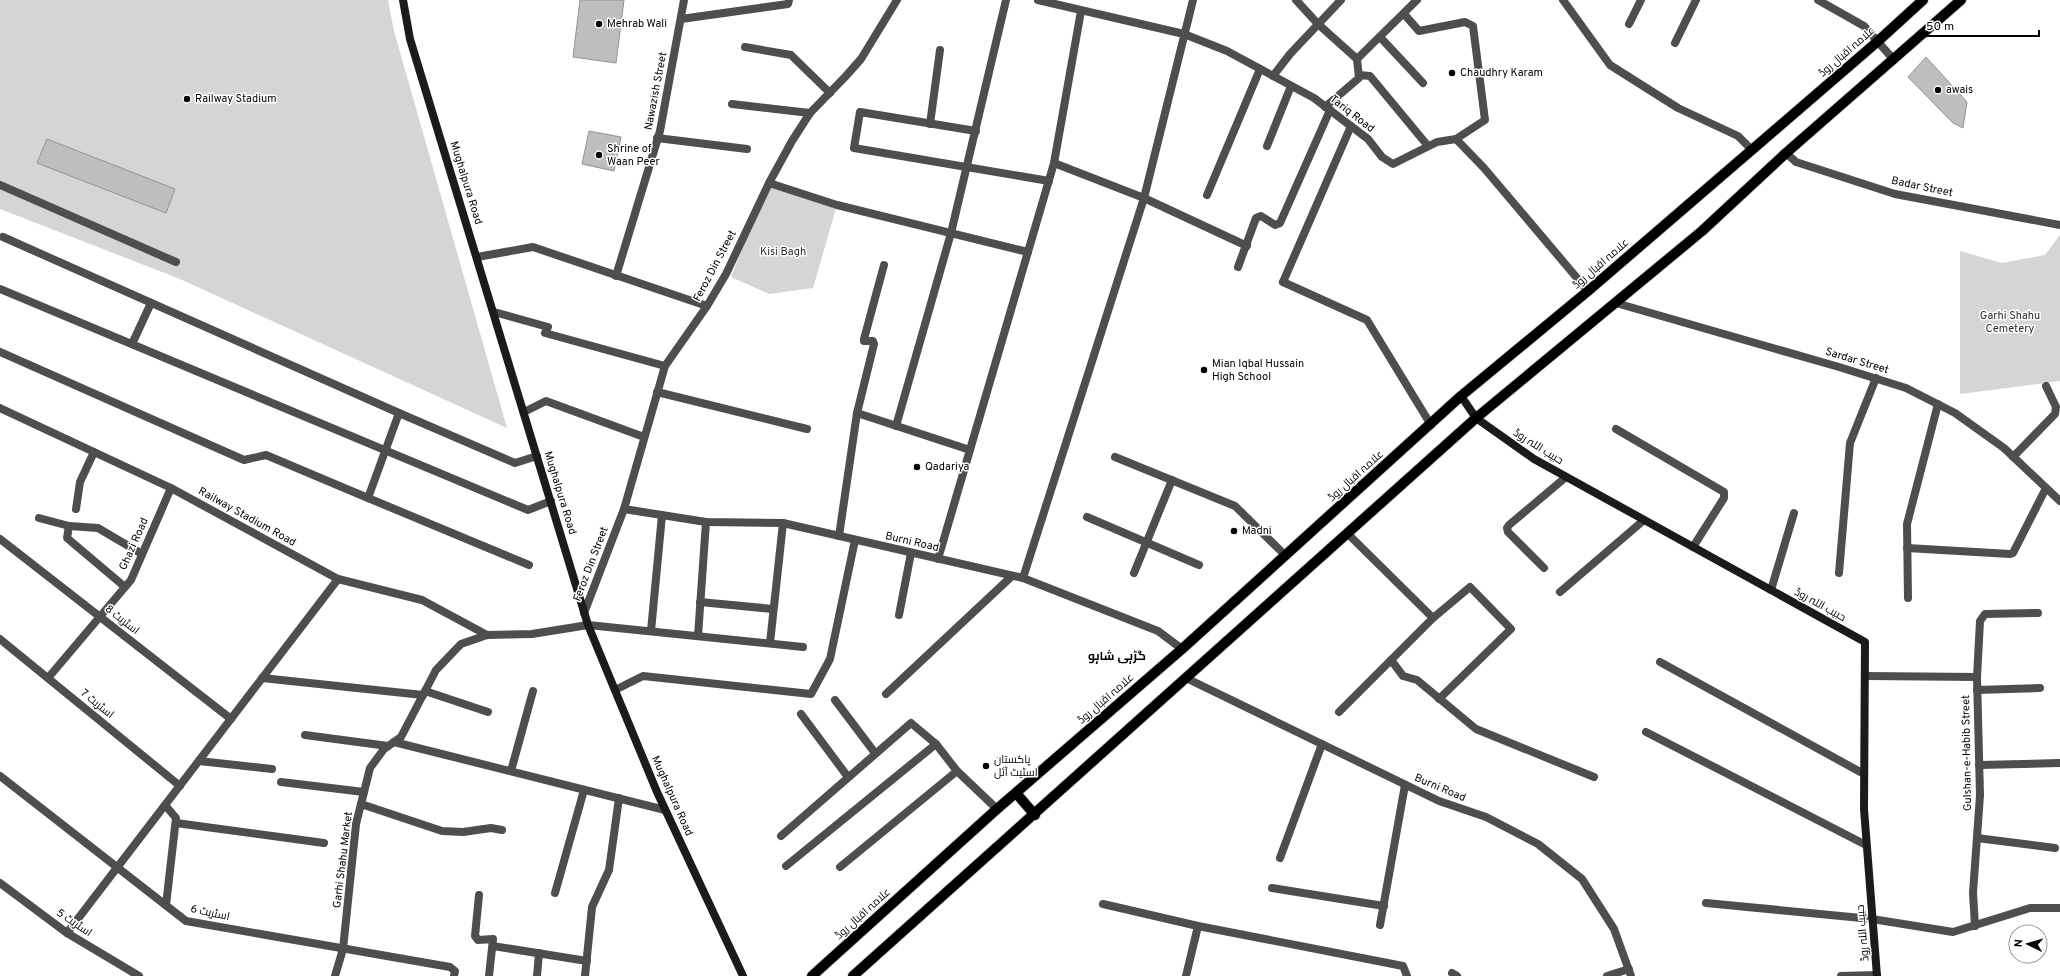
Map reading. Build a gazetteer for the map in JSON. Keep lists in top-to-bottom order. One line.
{"streets":{"main road":["علامہ اقبال روڈ","Mughalpura Road","حبیب اللہ روڈ"],"street":["Nawazish Street","Tariq Road","Badar Street","Feroz Din Street","Sardar Street","Railway Stadium Road","Burni Road","Ghazi Road","اسٹریٹ 8","اسٹریٹ 7","Gulshan-e-Habib Street","Garhi Shahu Market","اسٹریٹ 6","اسٹریٹ 5"]},"crossings":[["علامہ اقبال روڈ","Burni Road"],["Mughalpura Road","Feroz Din Street"],["Mughalpura Road","Garhi Shahu Market"],["Feroz Din Street","Burni Road"],["Railway Stadium Road","Ghazi Road"],["Railway Stadium Road","Garhi Shahu Market"],["Ghazi Road","اسٹریٹ 8"],["Ghazi Road","اسٹریٹ 7"],["Garhi Shahu Market","اسٹریٹ 6"]],"districts":["گڑہی شاہو"],"parks":["Kisi Bagh","Garhi Shahu Cemetery"],"places":["Mehrab Wali","Chaudhry Karam","awais","Railway Stadium","Shrine of Waan Peer","Mian Iqbal Hussain High School","Qadariya","Madni","پاکستان اسٹیٹ آئل"],"scale_bar":"50 m","north":"left"}
